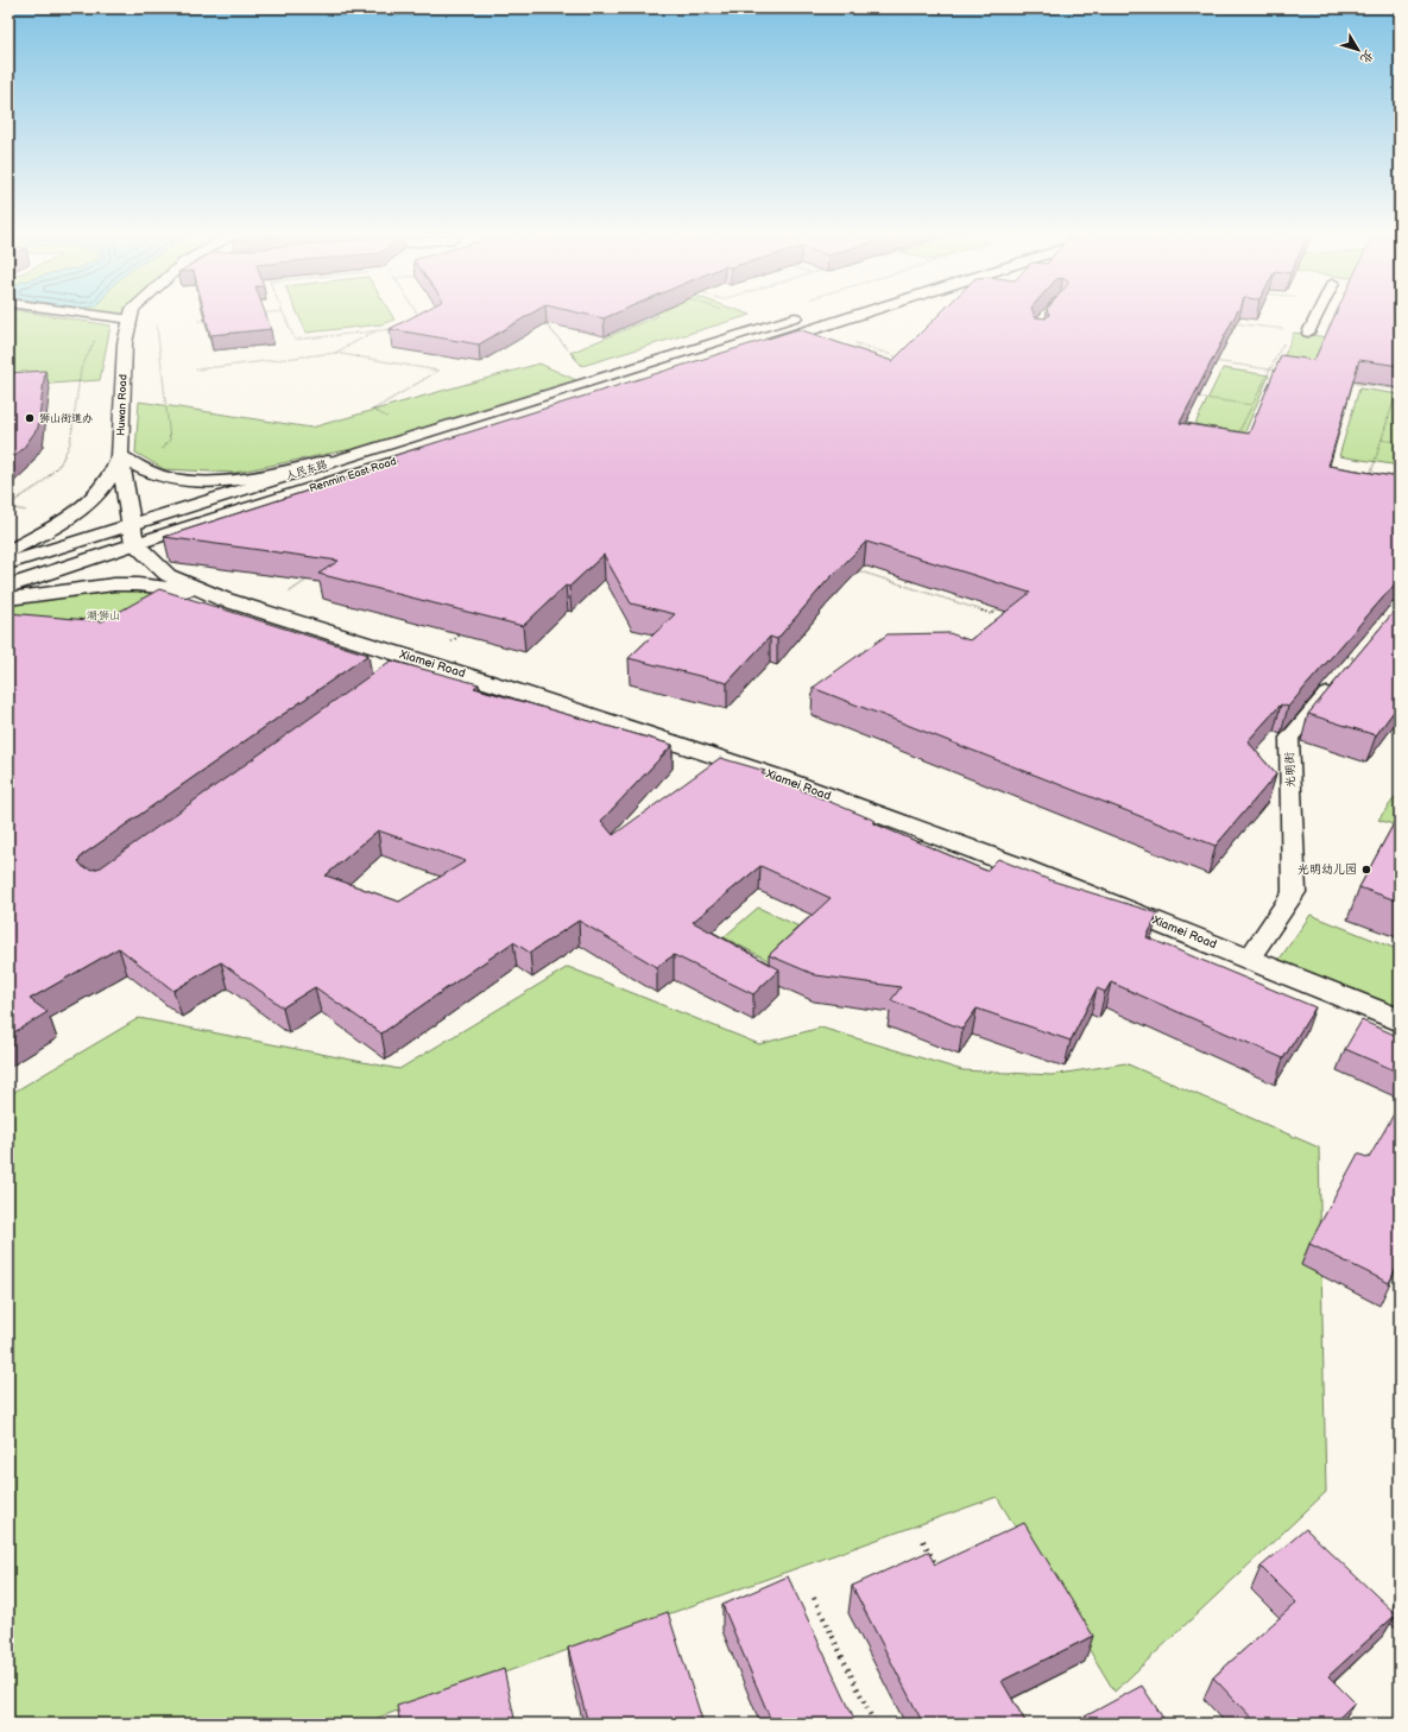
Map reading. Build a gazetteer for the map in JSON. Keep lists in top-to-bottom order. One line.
{"streets":{"street":["Huwan Road","人民东路","Renmin East Road","Xiamei Road"],"lane":["光明街"]},"crossings":[["Renmin East Road","Xiamei Road"],["Xiamei Road","光明街"]],"parks":["潮·狮山"],"places":["狮山街道办","光明幼儿园"],"north":"bottom right"}
